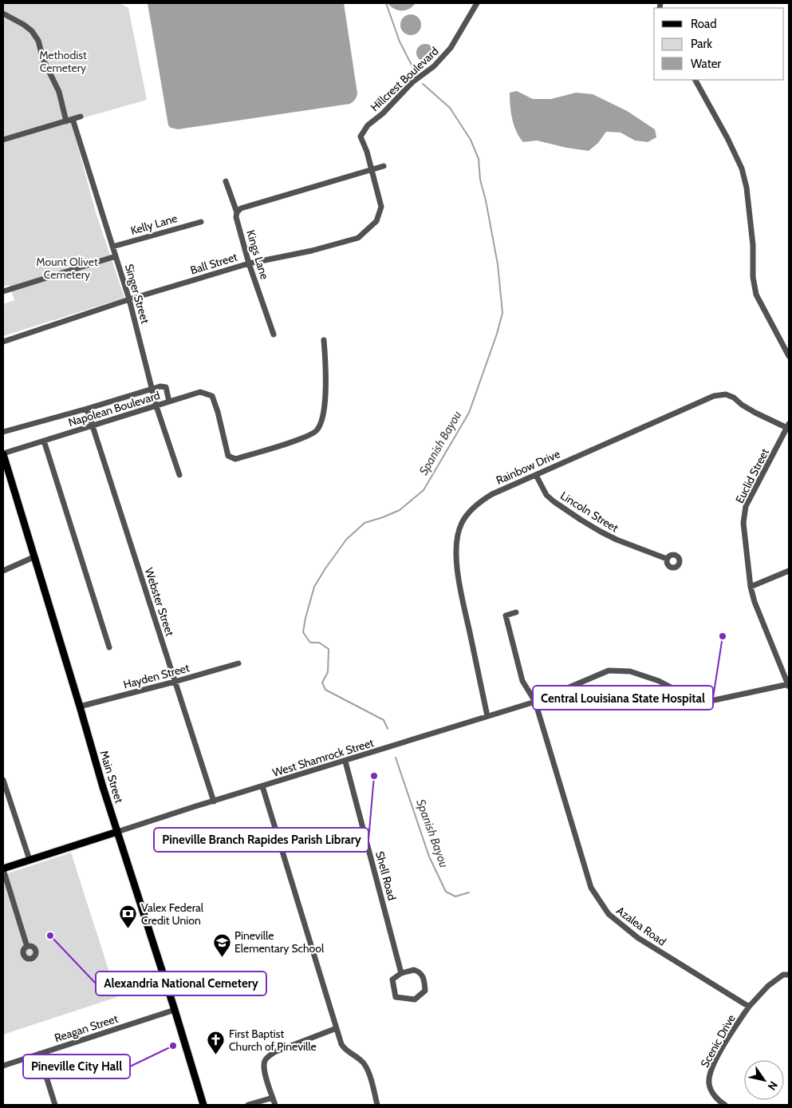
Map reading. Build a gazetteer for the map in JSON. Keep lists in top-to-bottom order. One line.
{"streets":{"main road":["Main Street"],"street":["Hillcrest Boulevard","Kelly Lane","Kings Lane","Ball Street","Singer Street","Napolean Boulevard","Rainbow Drive","Euclid Street","Lincoln Street","Webster Street","Hayden Street","West Shamrock Street","Shell Road","Azalea Road","Reagan Street","Scenic Drive"]},"crossings":[["Hillcrest Boulevard","Ball Street"],["Kelly Lane","Singer Street"],["Kings Lane","Ball Street"],["Ball Street","Singer Street"],["Singer Street","Napolean Boulevard"],["Napolean Boulevard","Webster Street"],["Napolean Boulevard","Main Street"],["Rainbow Drive","Euclid Street"],["Rainbow Drive","Lincoln Street"],["Rainbow Drive","West Shamrock Street"],["Euclid Street","West Shamrock Street"],["Webster Street","Hayden Street"],["Webster Street","West Shamrock Street"],["Hayden Street","Main Street"],["West Shamrock Street","Main Street"],["West Shamrock Street","Shell Road"],["West Shamrock Street","Azalea Road"],["Main Street","Reagan Street"],["Azalea Road","Scenic Drive"]],"water":["Spanish Bayou"],"parks":["Methodist Cemetery","Mount Olivet Cemetery"],"places":{"other":["Central Louisiana State Hospital","Pineville Branch Rapides Parish Library","Alexandria National Cemetery","Pineville City Hall"],"bank":["Valex Federal Credit Union"],"school or university":["Pineville Elementary School"],"church":["First Baptist Church of Pineville"]},"legend":["Road","Park","Water"],"north":"bottom right"}
